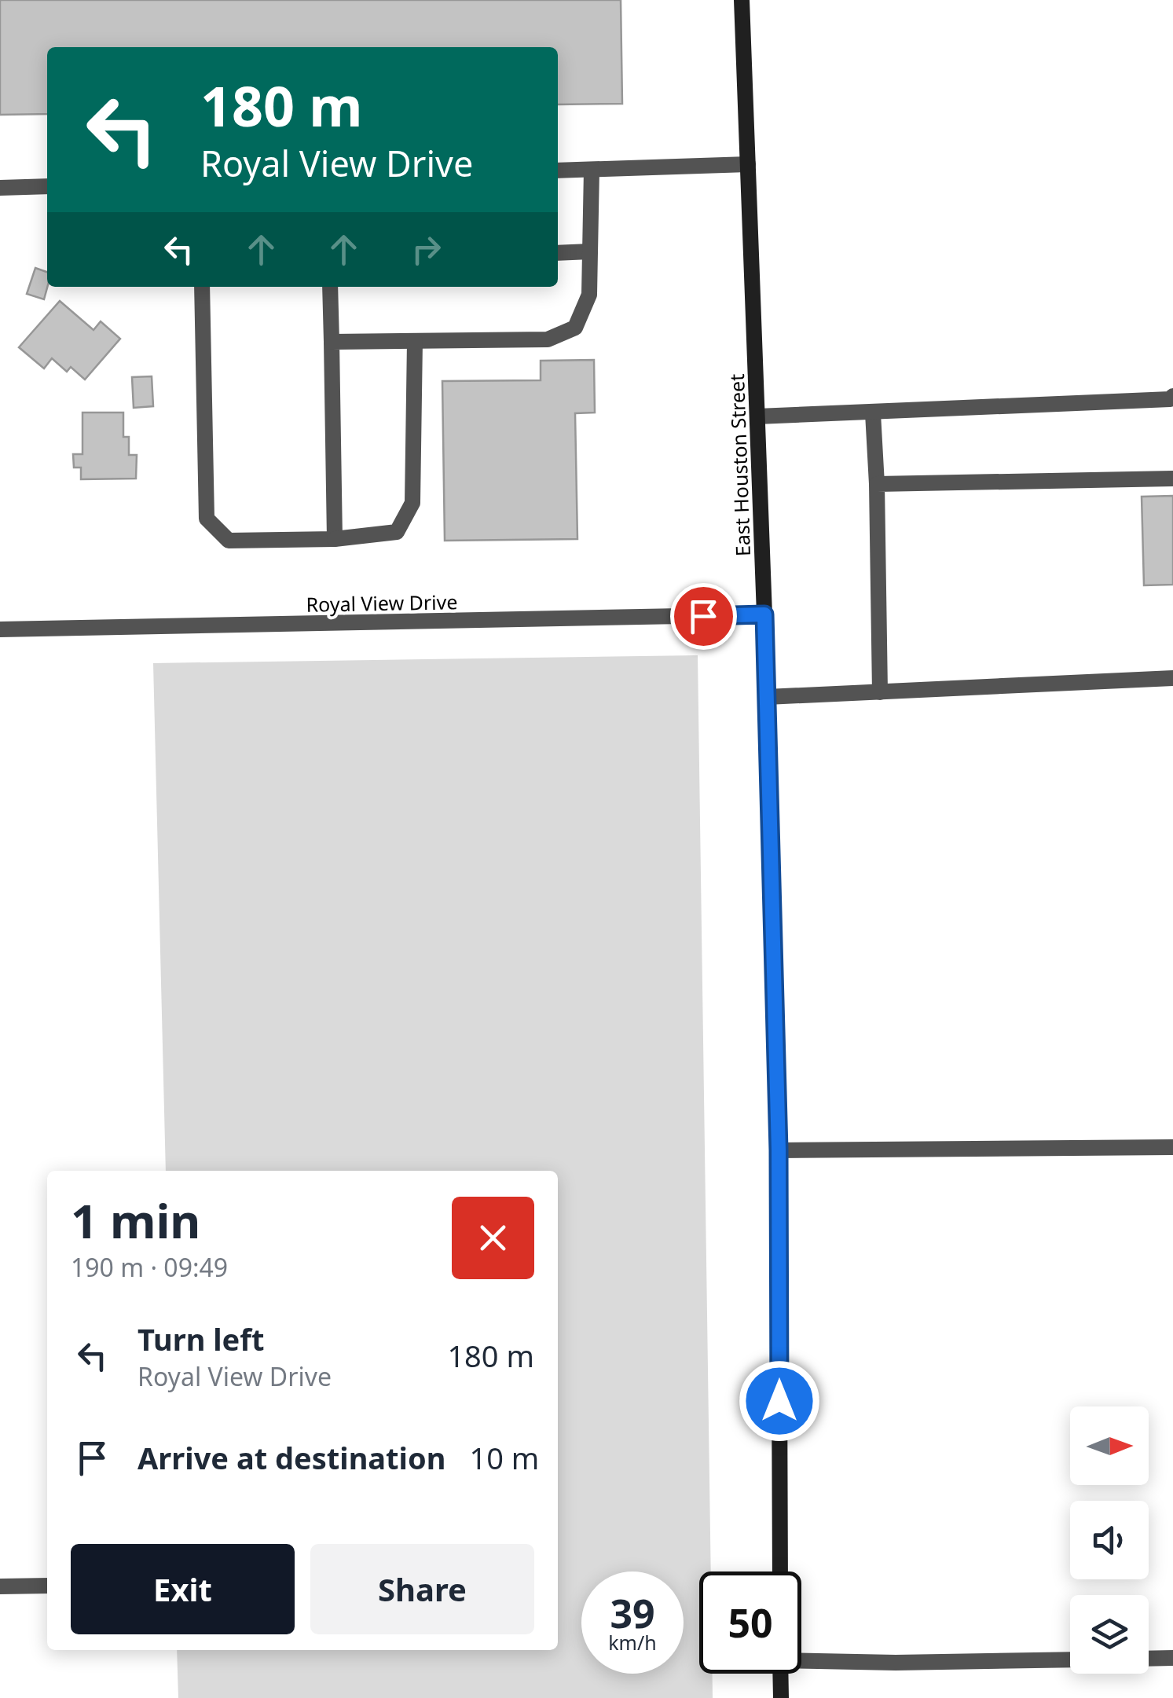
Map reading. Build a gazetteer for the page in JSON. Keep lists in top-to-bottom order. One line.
{"streets":{"main road":["East Houston Street"],"street":["Royal View Drive"]},"crossings":[["East Houston Street","Royal View Drive"]],"north":"right","page":{"turn":["180 m","Royal View Drive"],"heading":["1 min","190 m · 09:49"],"list":[{"name":"Turn left","note":"Royal View Drive","value":"180 m"},{"name":"Arrive at destination","value":"10 m"}],"buttons":["Exit","Share"],"speed":"39 km/h","limit":"50"}}
